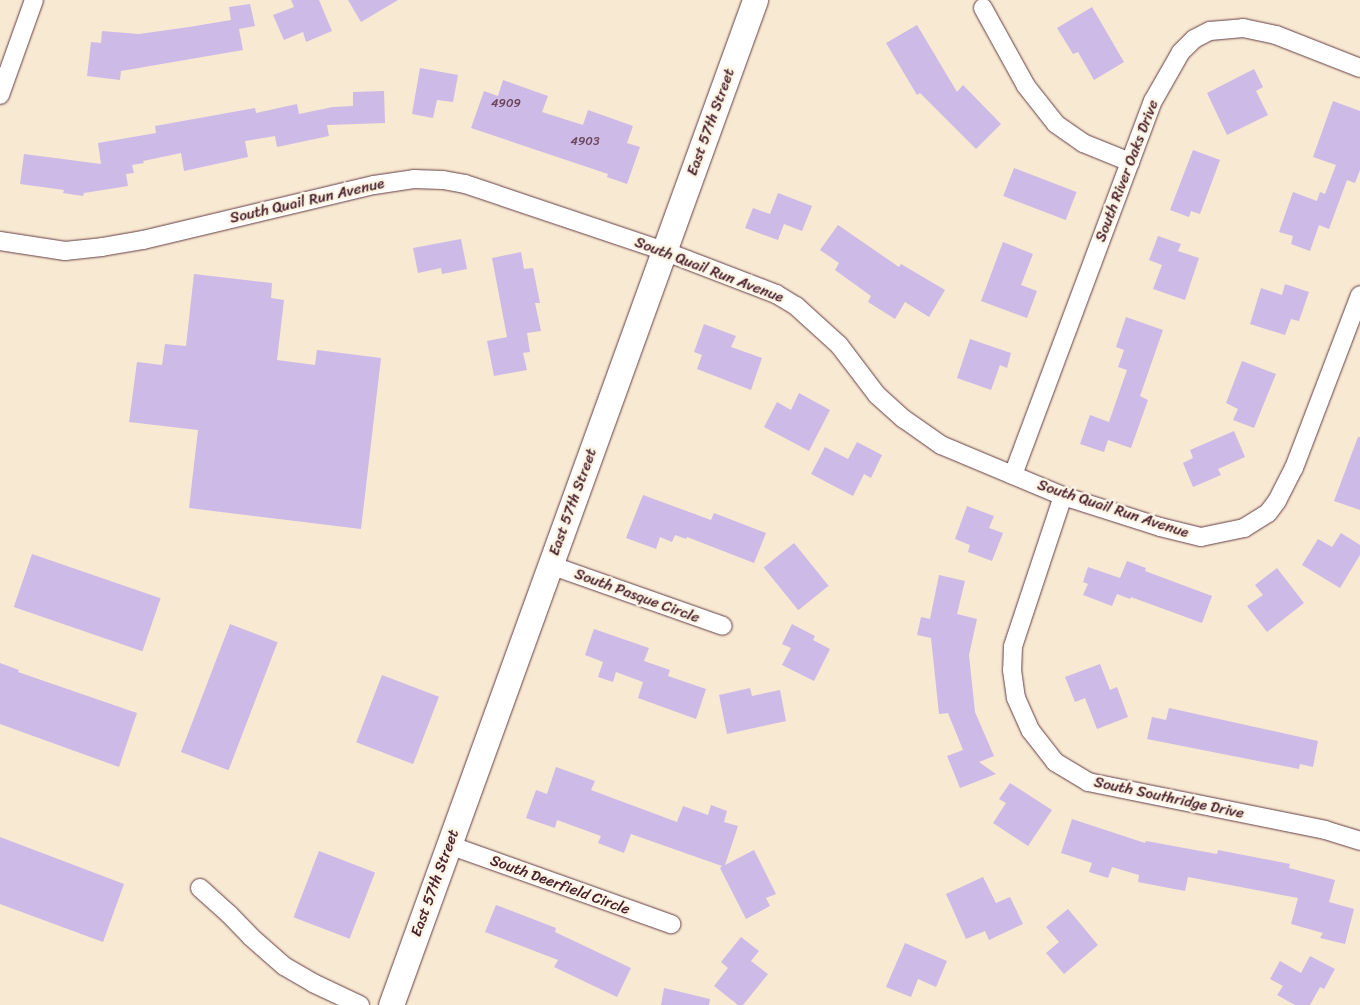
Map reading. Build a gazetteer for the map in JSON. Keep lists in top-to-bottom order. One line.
{"streets":{"main road":["East 57th Street"],"street":["South River Oaks Drive","South Quail Run Avenue","South Pasque Circle","South Southridge Drive","South Deerfield Circle"]},"crossings":[["East 57th Street","South Quail Run Avenue"],["East 57th Street","South Pasque Circle"],["East 57th Street","South Deerfield Circle"],["South River Oaks Drive","South Quail Run Avenue"],["South Quail Run Avenue","South Southridge Drive"]],"house_numbers":["4909","4903"]}
